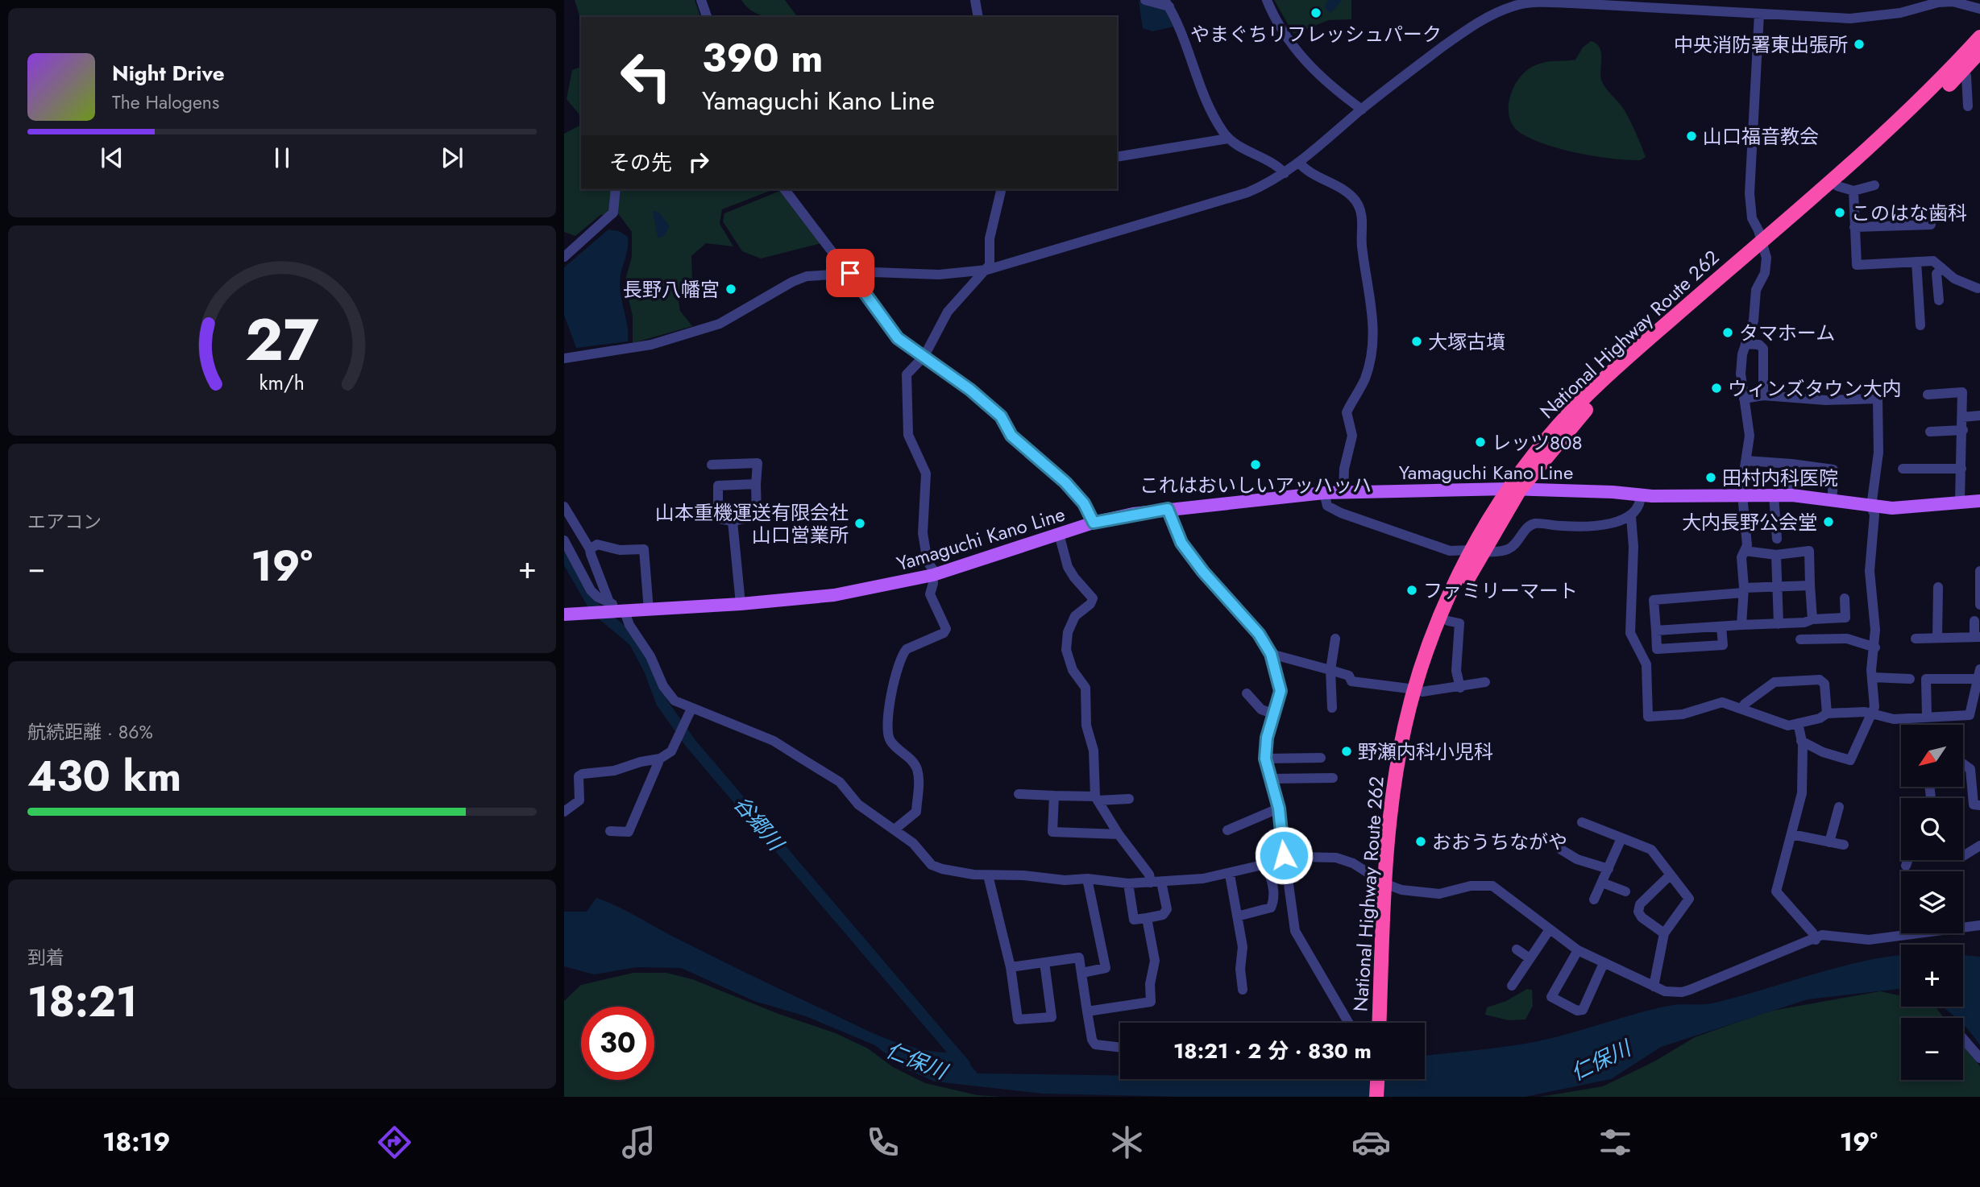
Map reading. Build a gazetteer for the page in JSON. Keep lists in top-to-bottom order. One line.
{"streets":{"highway":["National Highway Route 262"],"main road":["Yamaguchi Kano Line"]},"crossings":[["National Highway Route 262","Yamaguchi Kano Line"]],"water":["谷郷川","仁保川"],"places":["やまぐちリフレッシュパーク","中央消防署東出張所","山口福音教会","このはな歯科","長野八幡宮","タマホーム","大塚古墳","ウィンズタウン大内","レッツ808","これはおいしいアッハッハ","田村内科医院","大内長野公会堂","山本重機運送有限会社 山口営業所","ファミリーマート","野瀬内科小児科","おおうちながや"],"north":"bottom left","page":{"turn":["390 m","Yamaguchi Kano Line"],"song":["Night Drive","The Halogens"],"then":"その先","tile":["エアコン",["航続距離 · 86%","430 km"],["到着","18:21"]],"heat":["−","19°","+"],"map_buttons":["+","−"],"limit":"30","trip":"18:21 · 2 分 · 830 m","tabs":["18:19","19°"],"gauge":["27","km/h"]}}
